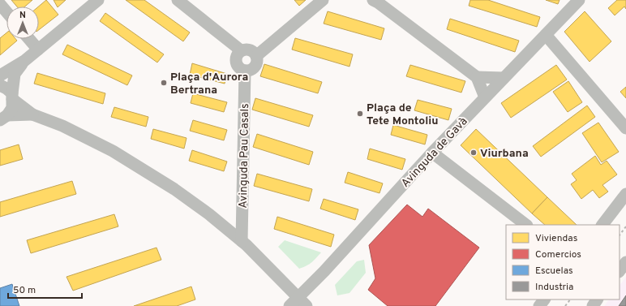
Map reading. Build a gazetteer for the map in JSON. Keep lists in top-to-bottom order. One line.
{"streets":{"street":["Avinguda de Gavà","Avinguda Pau Casals"]},"places":["Plaça d'Aurora Bertrana","Plaça de Tete Montoliu","Viurbana"],"legend":["Viviendas","Comercios","Escuelas","Industria"],"scale_bar":"50 m","north":"top"}
